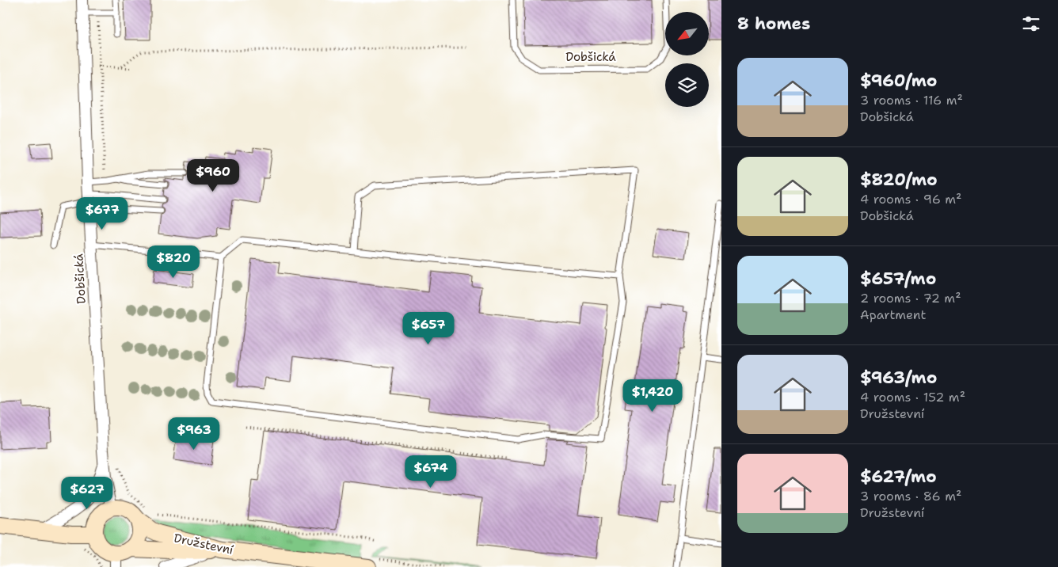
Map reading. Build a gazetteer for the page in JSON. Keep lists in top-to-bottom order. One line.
{"streets":{"main road":["Družstevní"],"street":["Dobšická"]},"crossings":[["Dobšická","Družstevní"]],"north":"bottom left","page":{"heading":"8 homes","list":[{"name":"$960/mo","note":"3 rooms · 116 m² · Dobšická"},{"name":"$820/mo","note":"4 rooms · 96 m² · Dobšická"},{"name":"$657/mo","note":"2 rooms · 72 m² · Apartment"},{"name":"$963/mo","note":"4 rooms · 152 m² · Družstevní"},{"name":"$627/mo","note":"3 rooms · 86 m² · Družstevní"}],"price":["$960","$677","$820","$657","$1,420","$963","$674","$627"]}}
